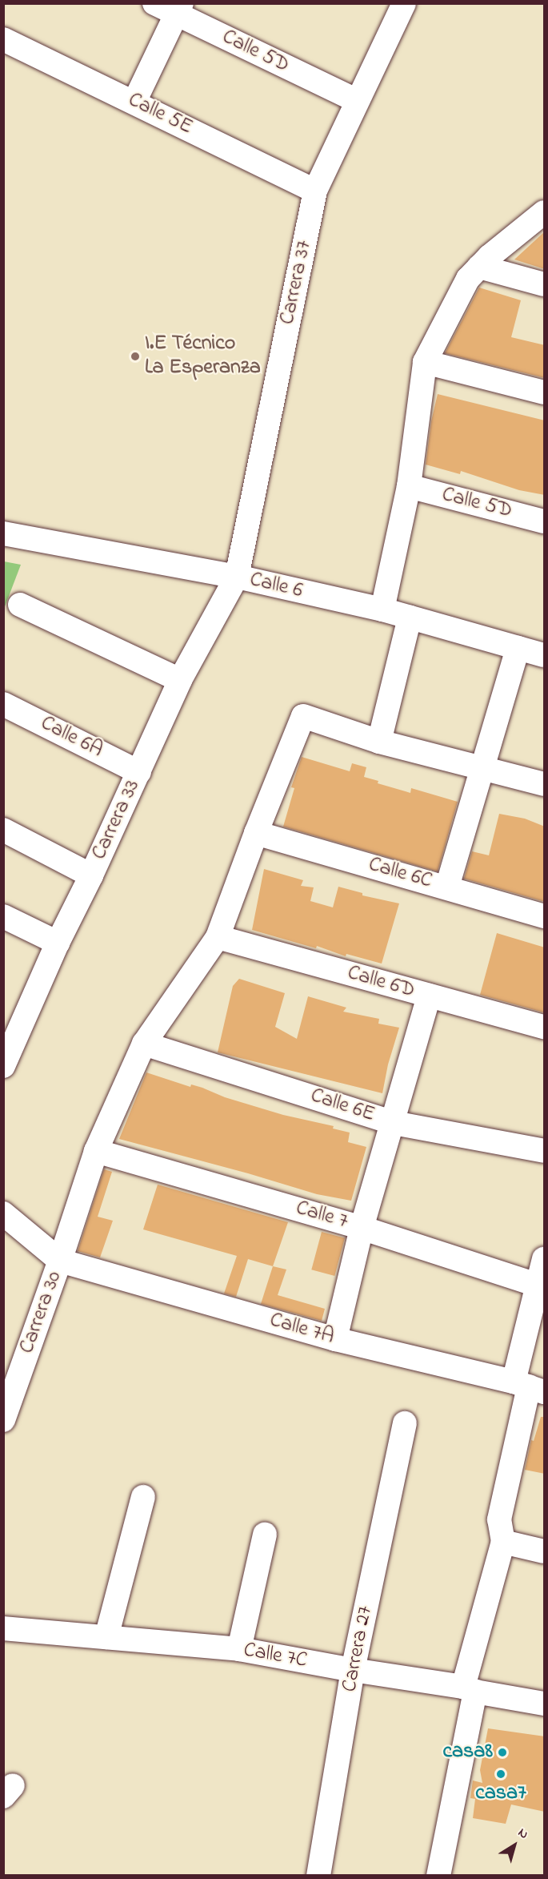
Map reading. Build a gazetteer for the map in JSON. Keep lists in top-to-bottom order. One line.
{"streets":{"street":["Calle 5D","Calle 5E","Carrera 37","Calle 6","Calle 6A","Carrera 33","Calle 6C","Calle 6D","Calle 6E","Calle 7","Carrera 30","Calle 7A","Carrera 27","Calle 7C"]},"crossings":[["Calle 5D","Carrera 37"],["Calle 5E","Carrera 37"],["Carrera 37","Calle 6"],["Carrera 37","Carrera 33"],["Calle 6","Carrera 33"],["Calle 6A","Carrera 33"],["Calle 6C","Carrera 30"],["Calle 6D","Carrera 30"],["Calle 6E","Carrera 30"],["Calle 7","Carrera 30"],["Carrera 30","Calle 7A"],["Carrera 27","Calle 7C"]],"places":["I.E Técnico La Esperanza","casa8","casa7"],"north":"top right"}
